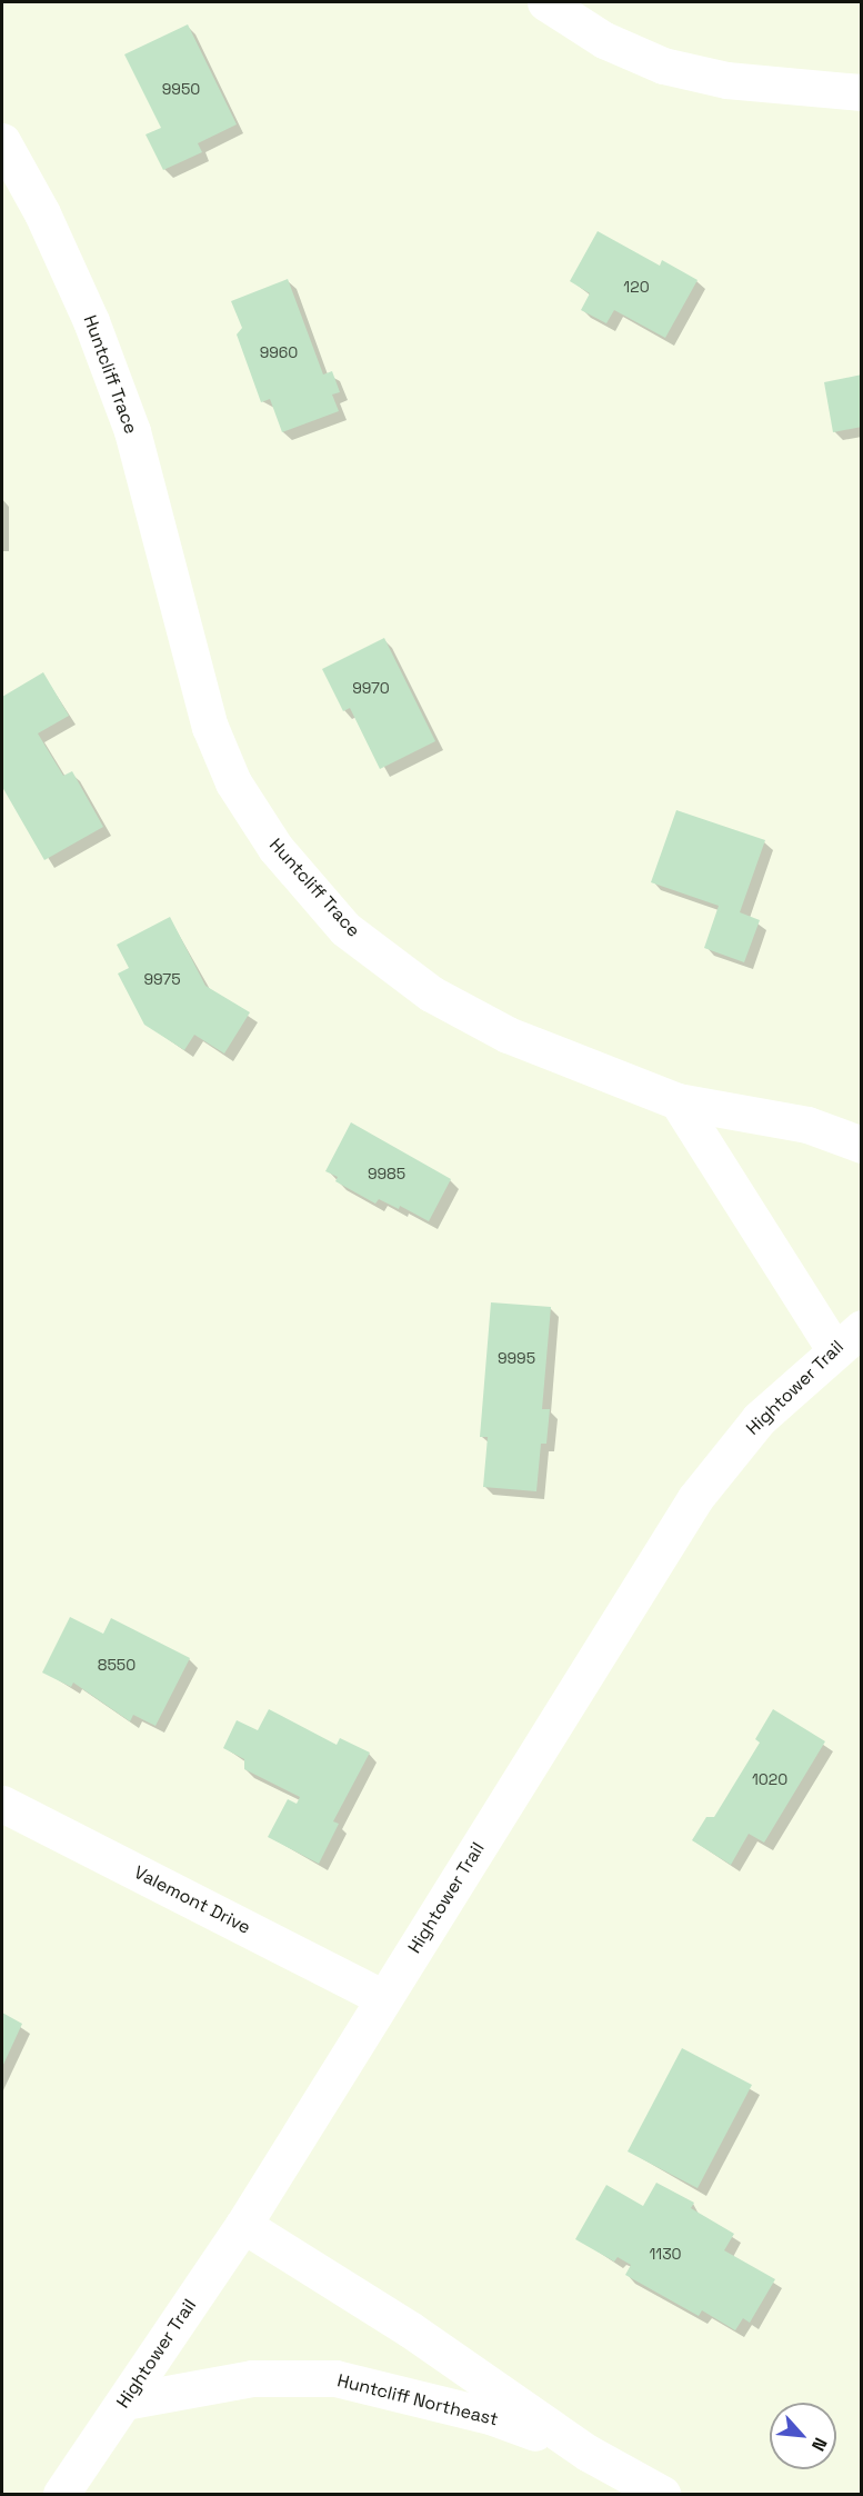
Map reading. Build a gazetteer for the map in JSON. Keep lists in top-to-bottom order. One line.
{"streets":{"street":["Huntcliff Trace","Hightower Trail","Valemont Drive","Huntcliff Northeast"]},"crossings":[["Hightower Trail","Valemont Drive"],["Hightower Trail","Huntcliff Northeast"]],"house_numbers":["9950","120","9960","9970","9975","9985","9995","8550","1020","1130"],"north":"bottom right"}
